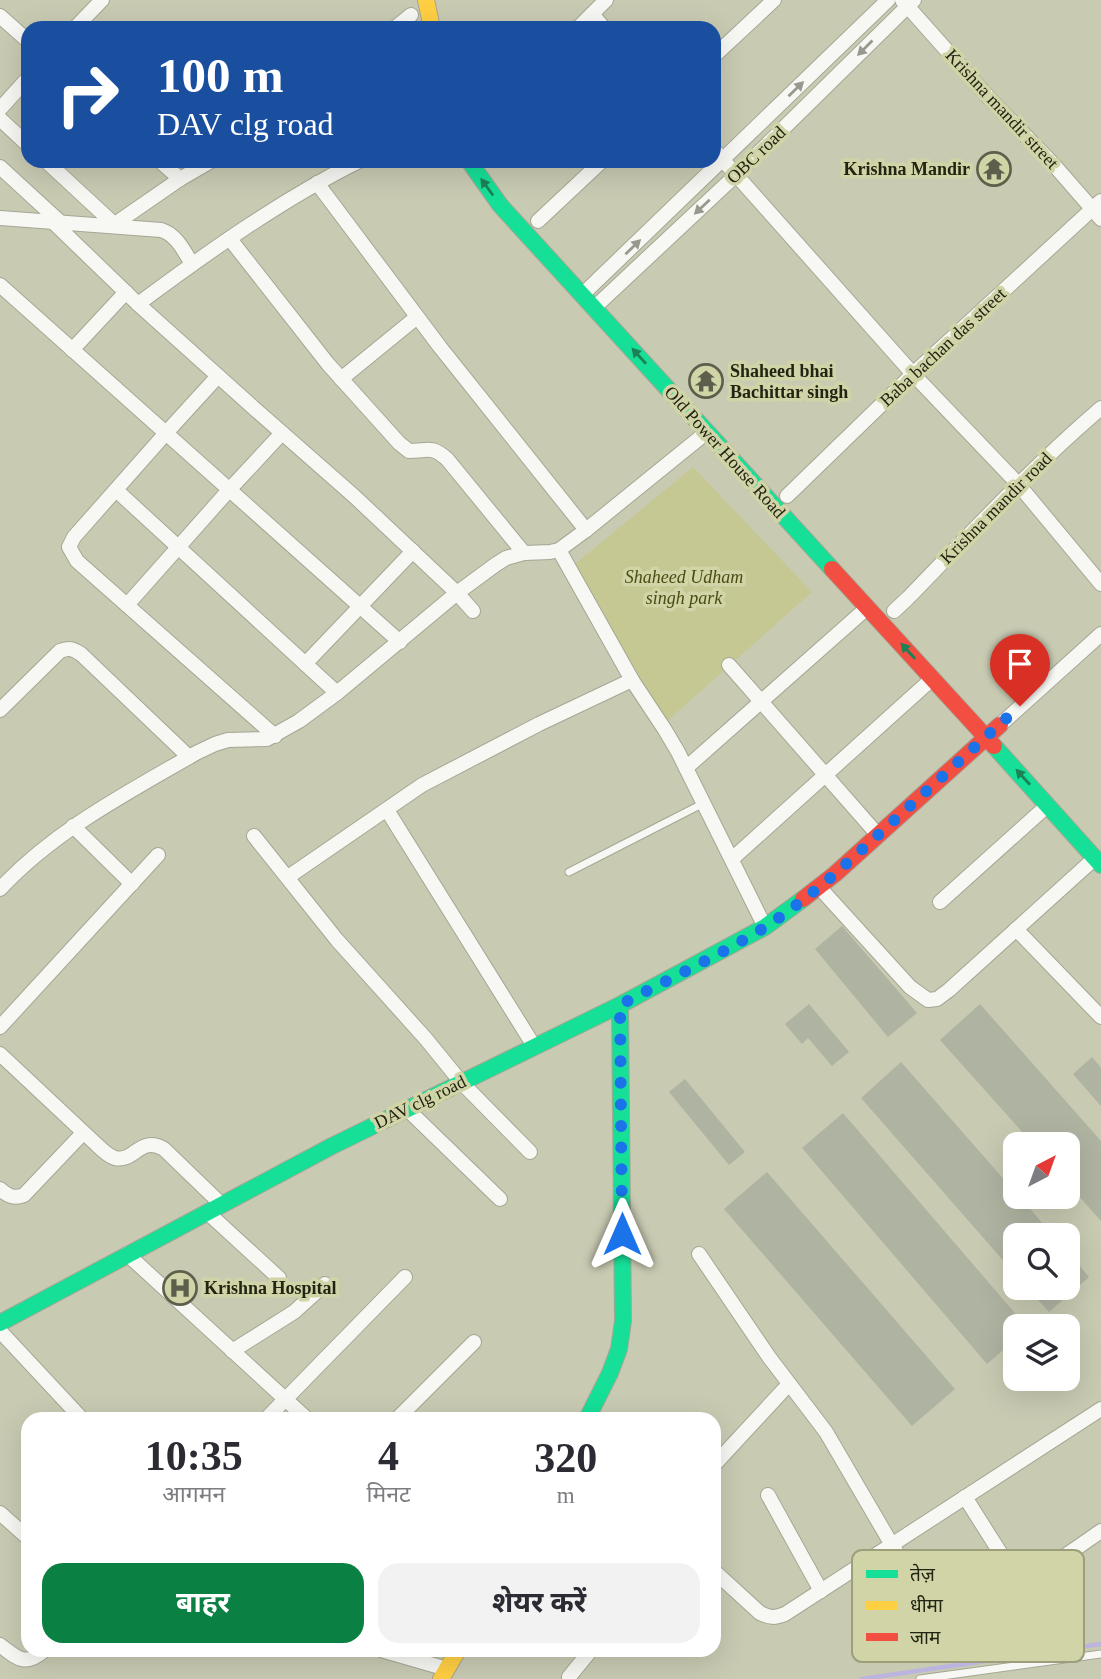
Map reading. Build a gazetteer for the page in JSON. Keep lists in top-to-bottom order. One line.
{"streets":{"main road":["Old Power House Road","DAV clg road"],"street":["Krishna mandir street","OBC road","Baba bachan das street","Krishna mandir road"]},"crossings":[["Krishna mandir street","OBC road"],["Krishna mandir street","Baba bachan das street"],["OBC road","Old Power House Road"],["Old Power House Road","DAV clg road"]],"one_way":["Old Power House Road"],"parks":["Shaheed Udham singh park"],"places":{"temple":["Krishna Mandir","Shaheed bhai Bachittar singh"],"hospital":["Krishna Hospital"]},"legend":["तेज़","धीमा","जाम"],"north":"top right","page":{"turn":["100 m","DAV clg road"],"eta":["10:35","आगमन","4","मिनट","320","m"],"buttons":["बाहर","शेयर करें"]}}
